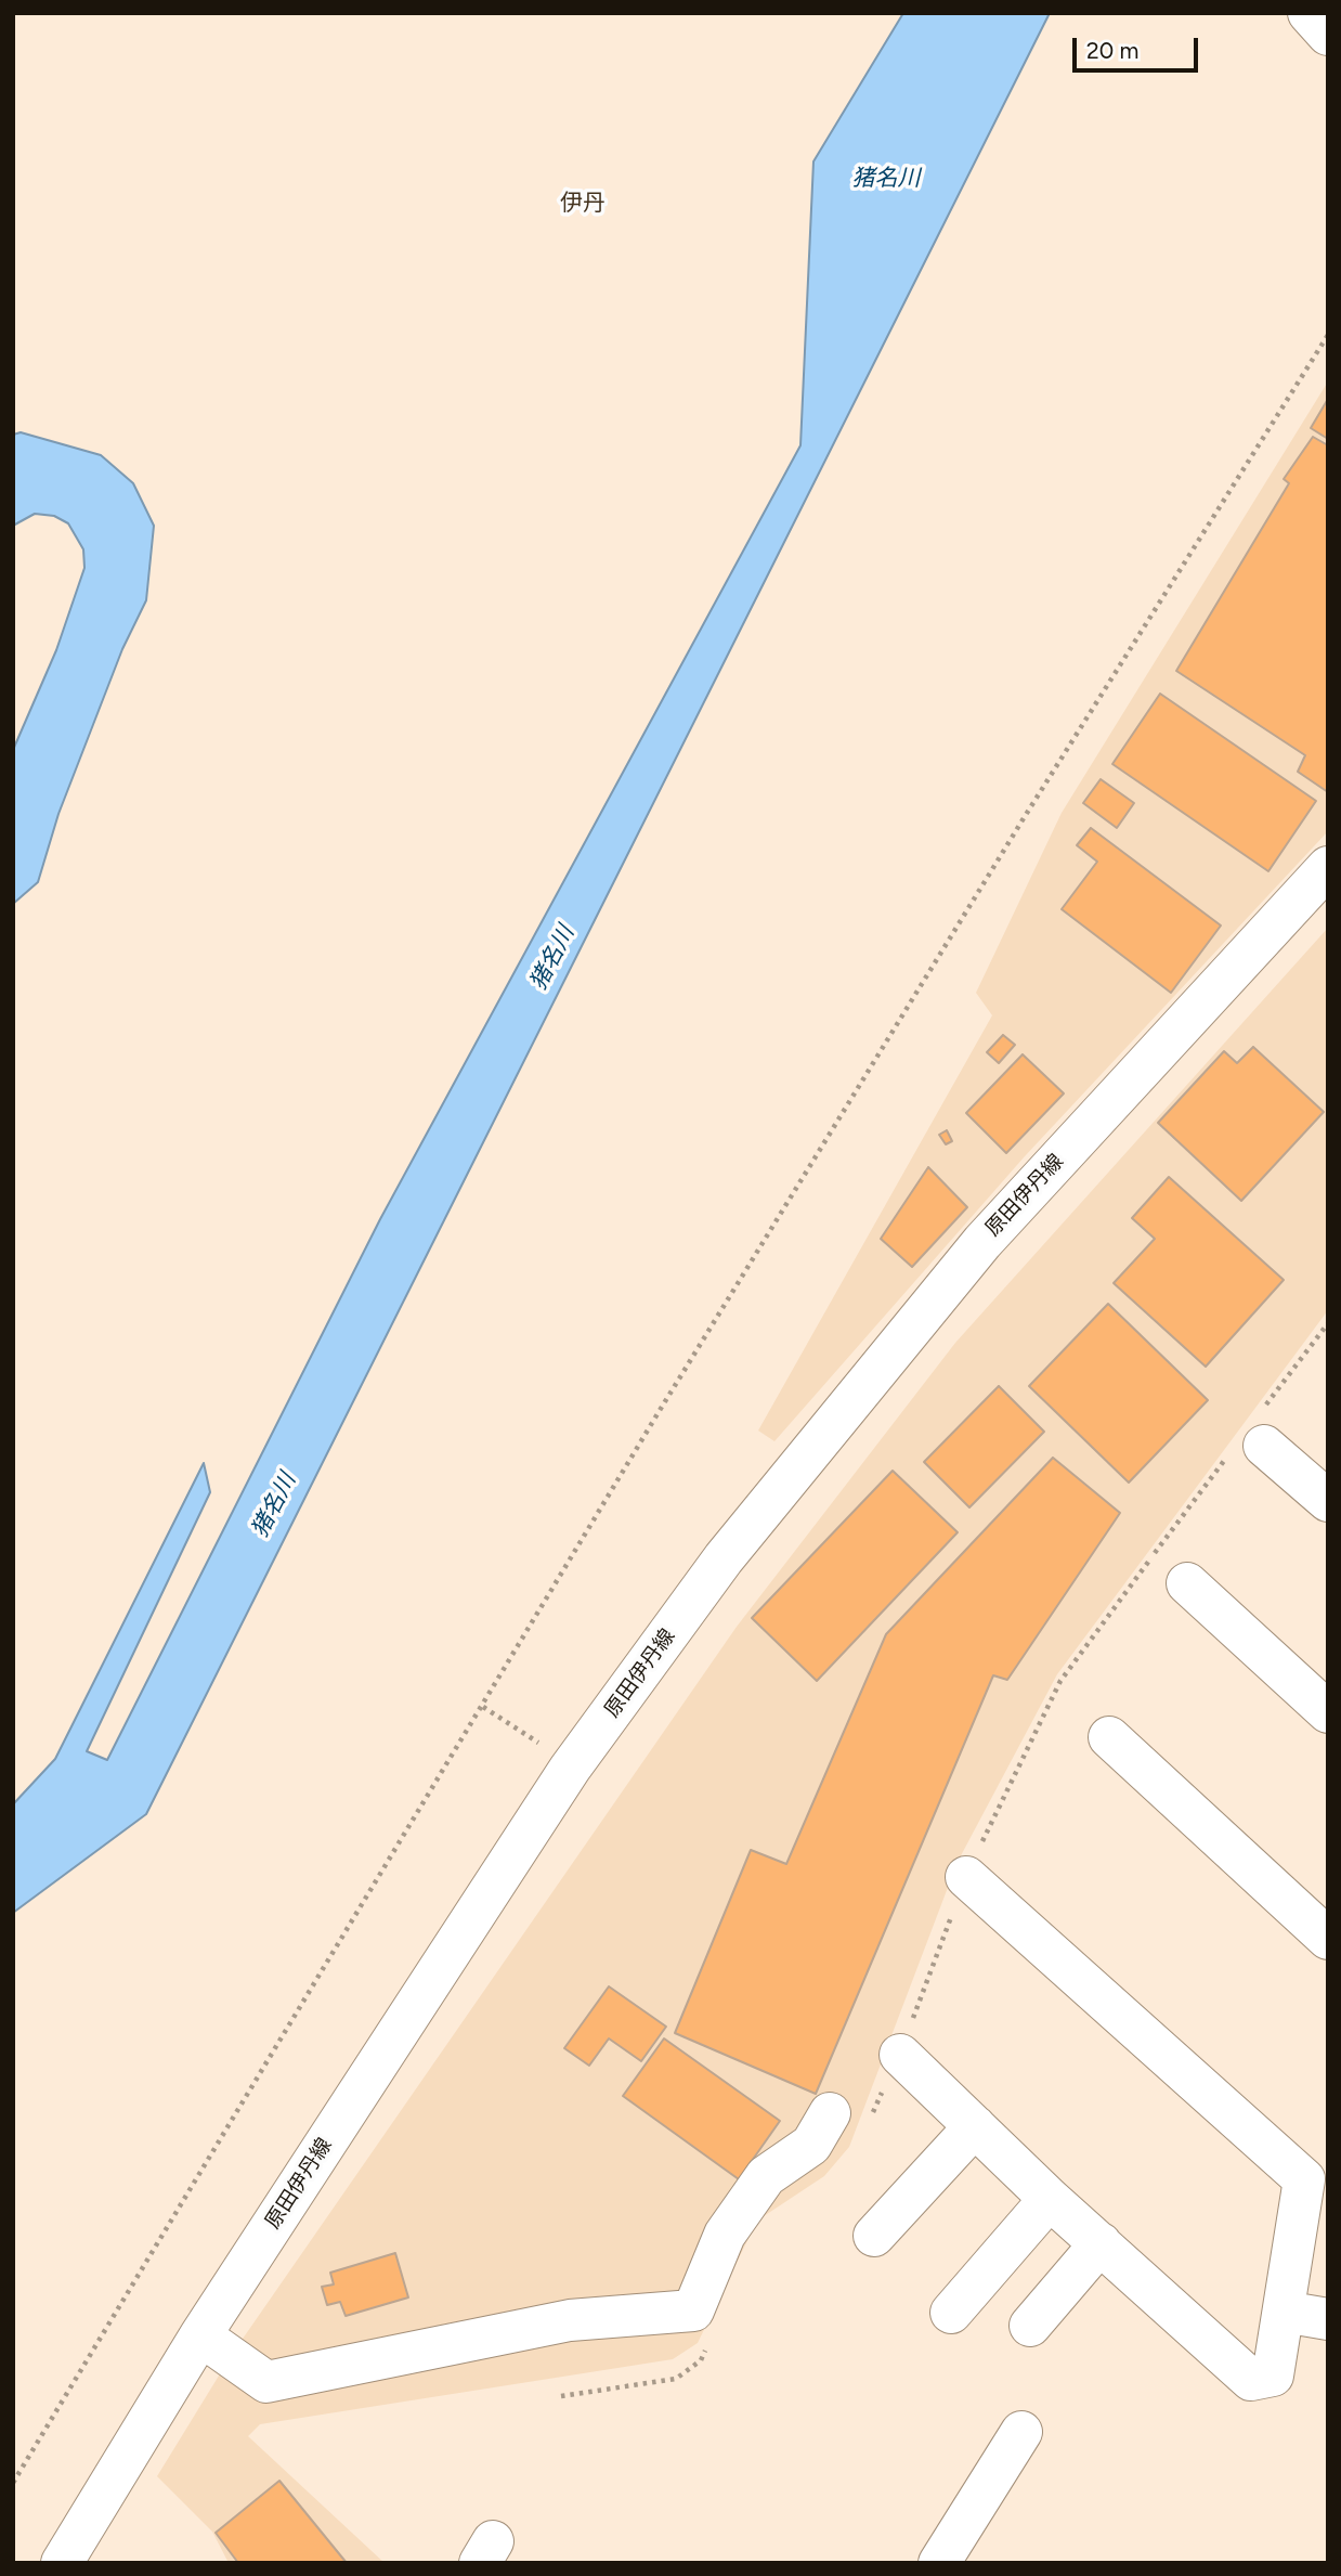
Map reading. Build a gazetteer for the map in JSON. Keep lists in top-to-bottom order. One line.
{"streets":{"street":["原田伊丹線"]},"districts":["伊丹"],"water":["猪名川"],"scale_bar":"20 m"}
